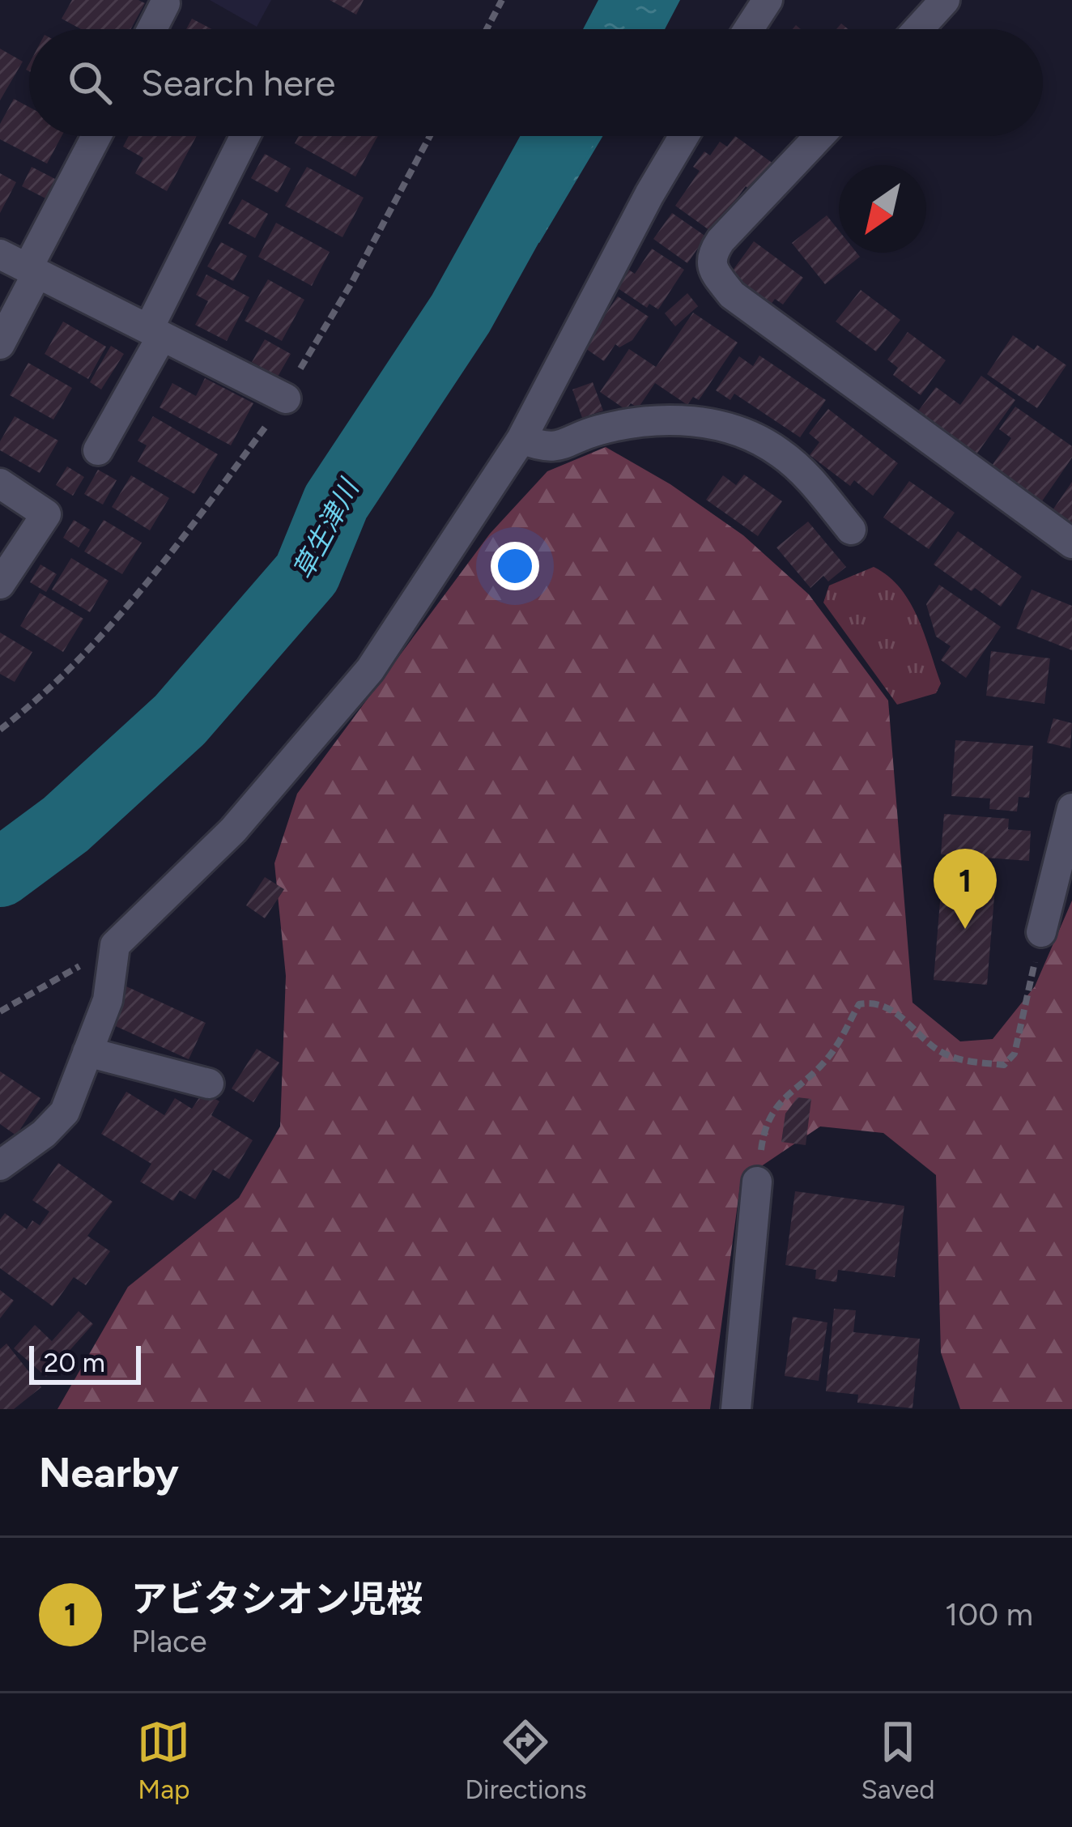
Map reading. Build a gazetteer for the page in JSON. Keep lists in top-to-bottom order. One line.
{"water":["草生津川"],"scale_bar":"20 m","north":"bottom left","page":{"search":"Search here","pins":"1","scale":"20 m","heading":"Nearby","list":[{"mark":"1","name":"アビタシオン児桜","note":"Place","value":"100 m"}],"nav":["Map","Directions","Saved"]}}
